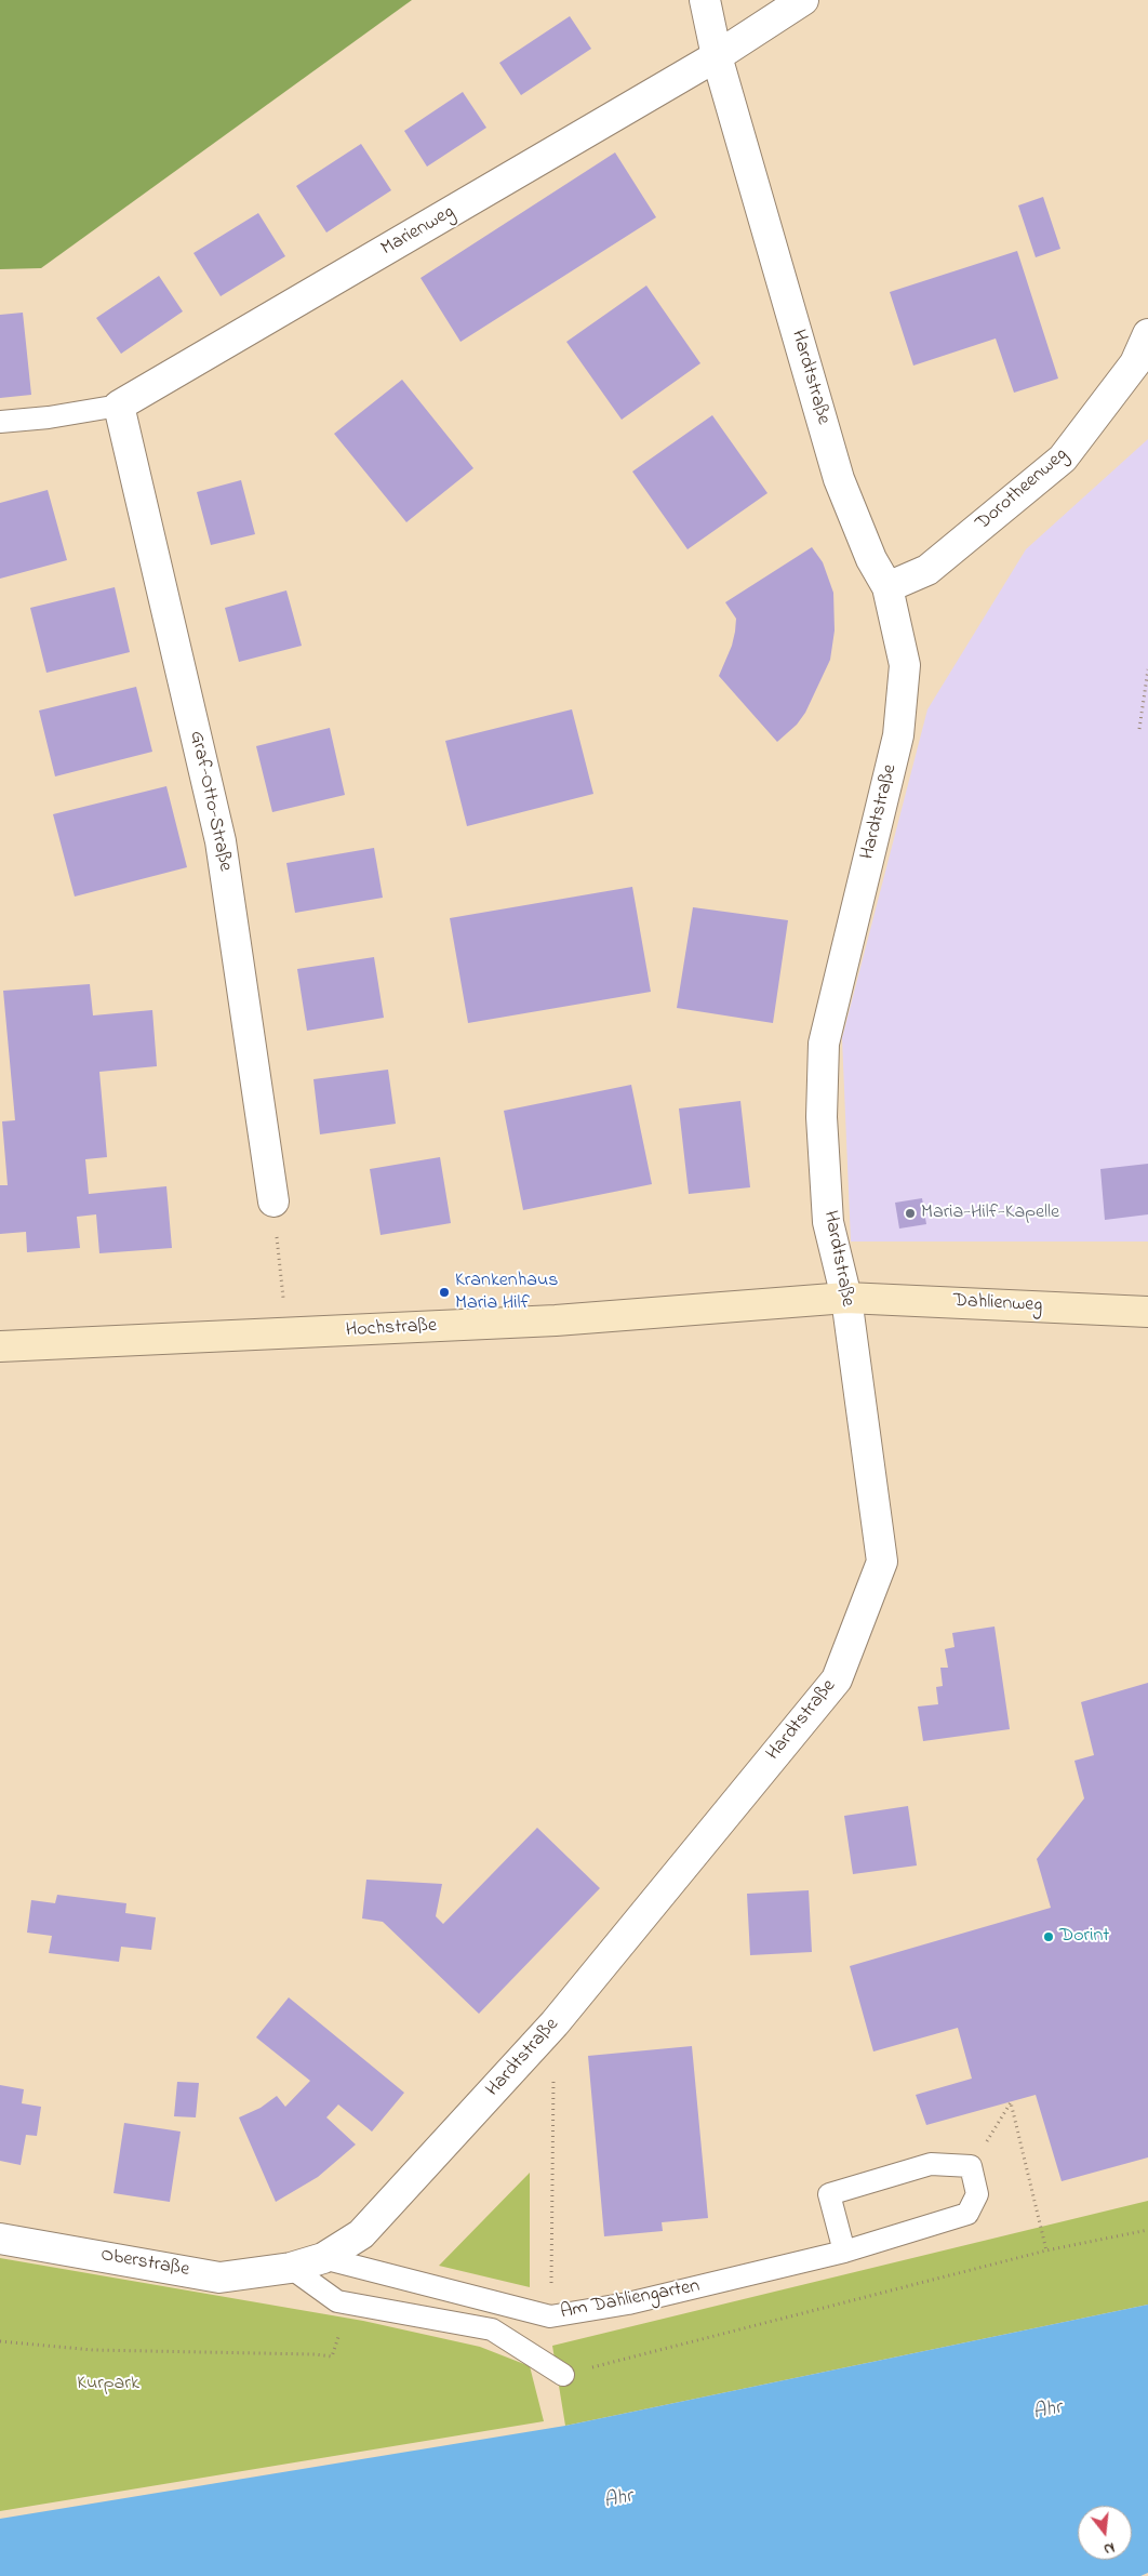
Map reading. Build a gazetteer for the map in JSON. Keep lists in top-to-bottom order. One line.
{"streets":{"street":["Marienweg","Hardtstraße","Dorotheenweg","Graf-Otto-Straße","Dahlienweg","Hochstraße","Oberstraße"],"lane":["Am Dahliengarten"]},"crossings":[["Marienweg","Hardtstraße"],["Marienweg","Graf-Otto-Straße"],["Hardtstraße","Dorotheenweg"],["Hardtstraße","Dahlienweg"],["Hardtstraße","Hochstraße"],["Hardtstraße","Oberstraße"],["Hardtstraße","Am Dahliengarten"],["Dahlienweg","Hochstraße"]],"water":["Ahr"],"parks":["Kurpark"],"places":["Maria-Hilf-Kapelle","Krankenhaus Maria Hilf","Dorint"],"north":"bottom"}
